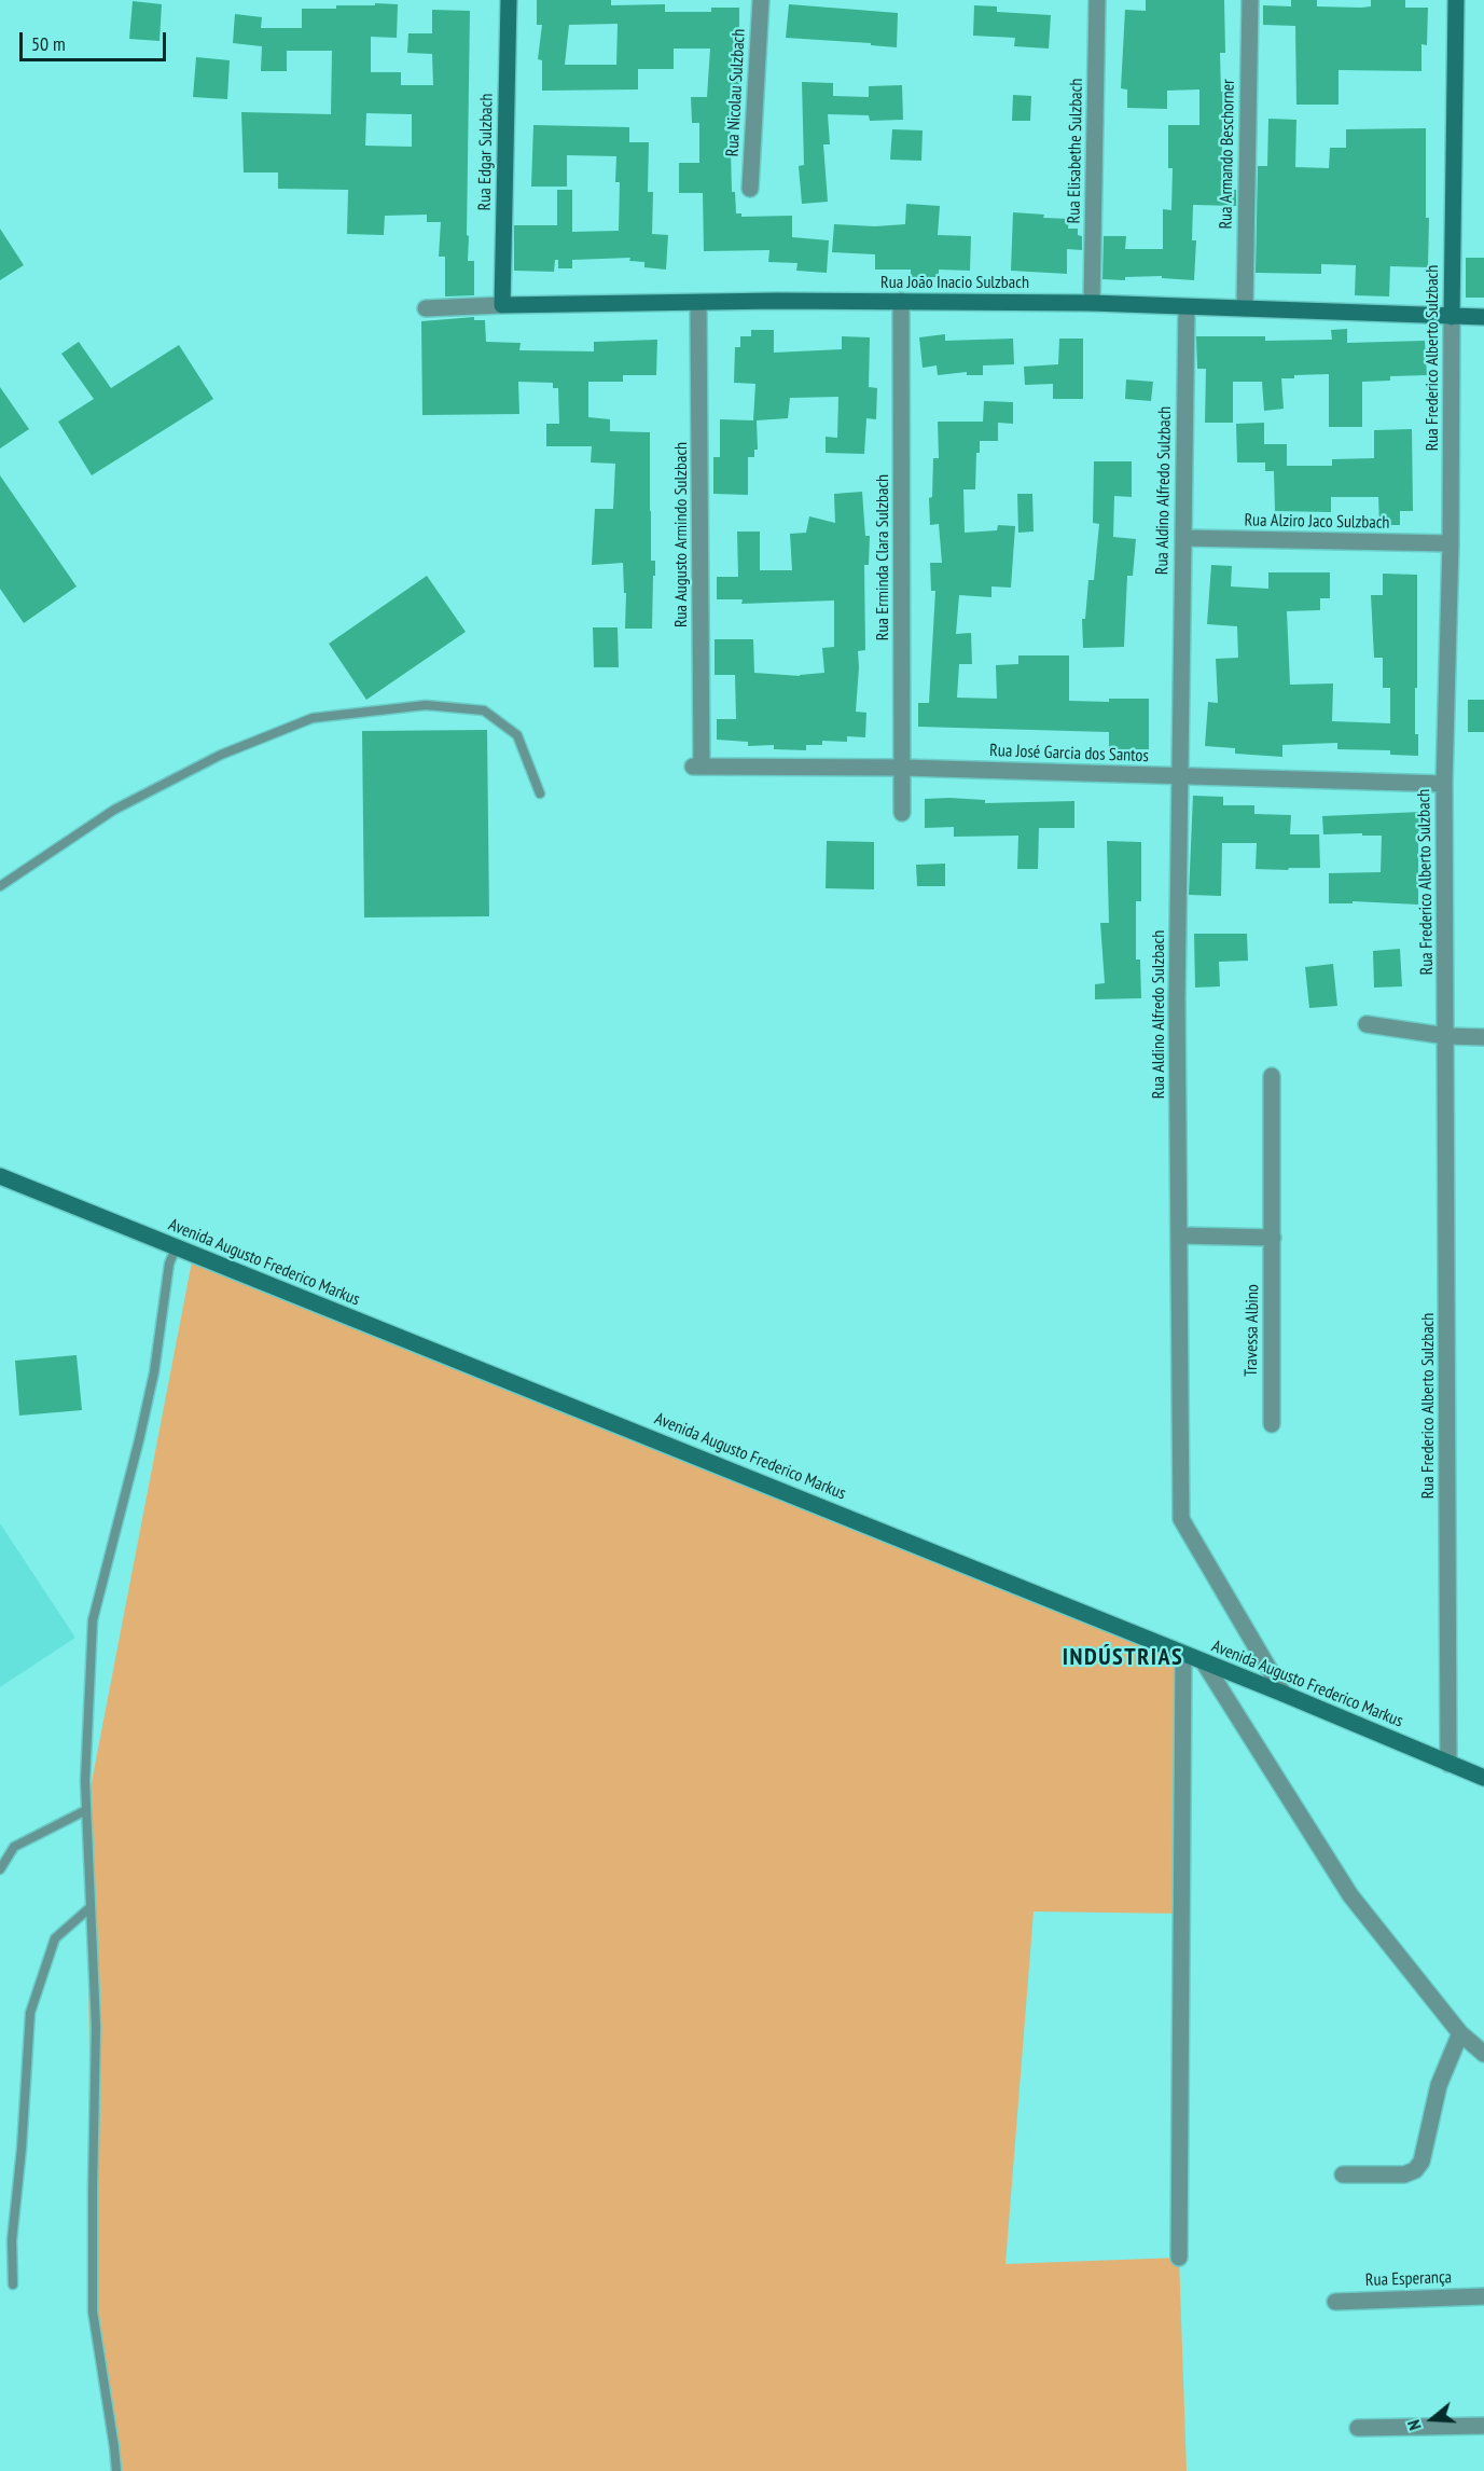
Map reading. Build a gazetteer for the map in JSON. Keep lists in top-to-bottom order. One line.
{"streets":{"street":["Rua Nicolau Sulzbach","Rua Elisabethe Sulzbach","Rua Edgar Sulzbach","Rua Armando Beschorner","Rua João Inacio Sulzbach","Rua Frederico Alberto Sulzbach","Rua Aldino Alfredo Sulzbach","Rua Alziro Jaco Sulzbach","Rua Augusto Armindo Sulzbach","Rua Erminda Clara Sulzbach","Rua José Garcia dos Santos","Avenida Augusto Frederico Markus","Travessa Albino","Rua Esperança"]},"crossings":[["Rua Elisabethe Sulzbach","Rua João Inacio Sulzbach"],["Rua Edgar Sulzbach","Rua João Inacio Sulzbach"],["Rua Armando Beschorner","Rua João Inacio Sulzbach"],["Rua João Inacio Sulzbach","Rua Frederico Alberto Sulzbach"],["Rua João Inacio Sulzbach","Rua Aldino Alfredo Sulzbach"],["Rua João Inacio Sulzbach","Rua Augusto Armindo Sulzbach"],["Rua João Inacio Sulzbach","Rua Erminda Clara Sulzbach"],["Rua Frederico Alberto Sulzbach","Rua Alziro Jaco Sulzbach"],["Rua Frederico Alberto Sulzbach","Rua José Garcia dos Santos"],["Rua Frederico Alberto Sulzbach","Avenida Augusto Frederico Markus"],["Rua Aldino Alfredo Sulzbach","Rua Alziro Jaco Sulzbach"],["Rua Aldino Alfredo Sulzbach","Rua José Garcia dos Santos"],["Rua Aldino Alfredo Sulzbach","Avenida Augusto Frederico Markus"],["Rua Augusto Armindo Sulzbach","Rua José Garcia dos Santos"],["Rua Erminda Clara Sulzbach","Rua José Garcia dos Santos"]],"districts":["INDÚSTRIAS"],"scale_bar":"50 m","north":"left"}
